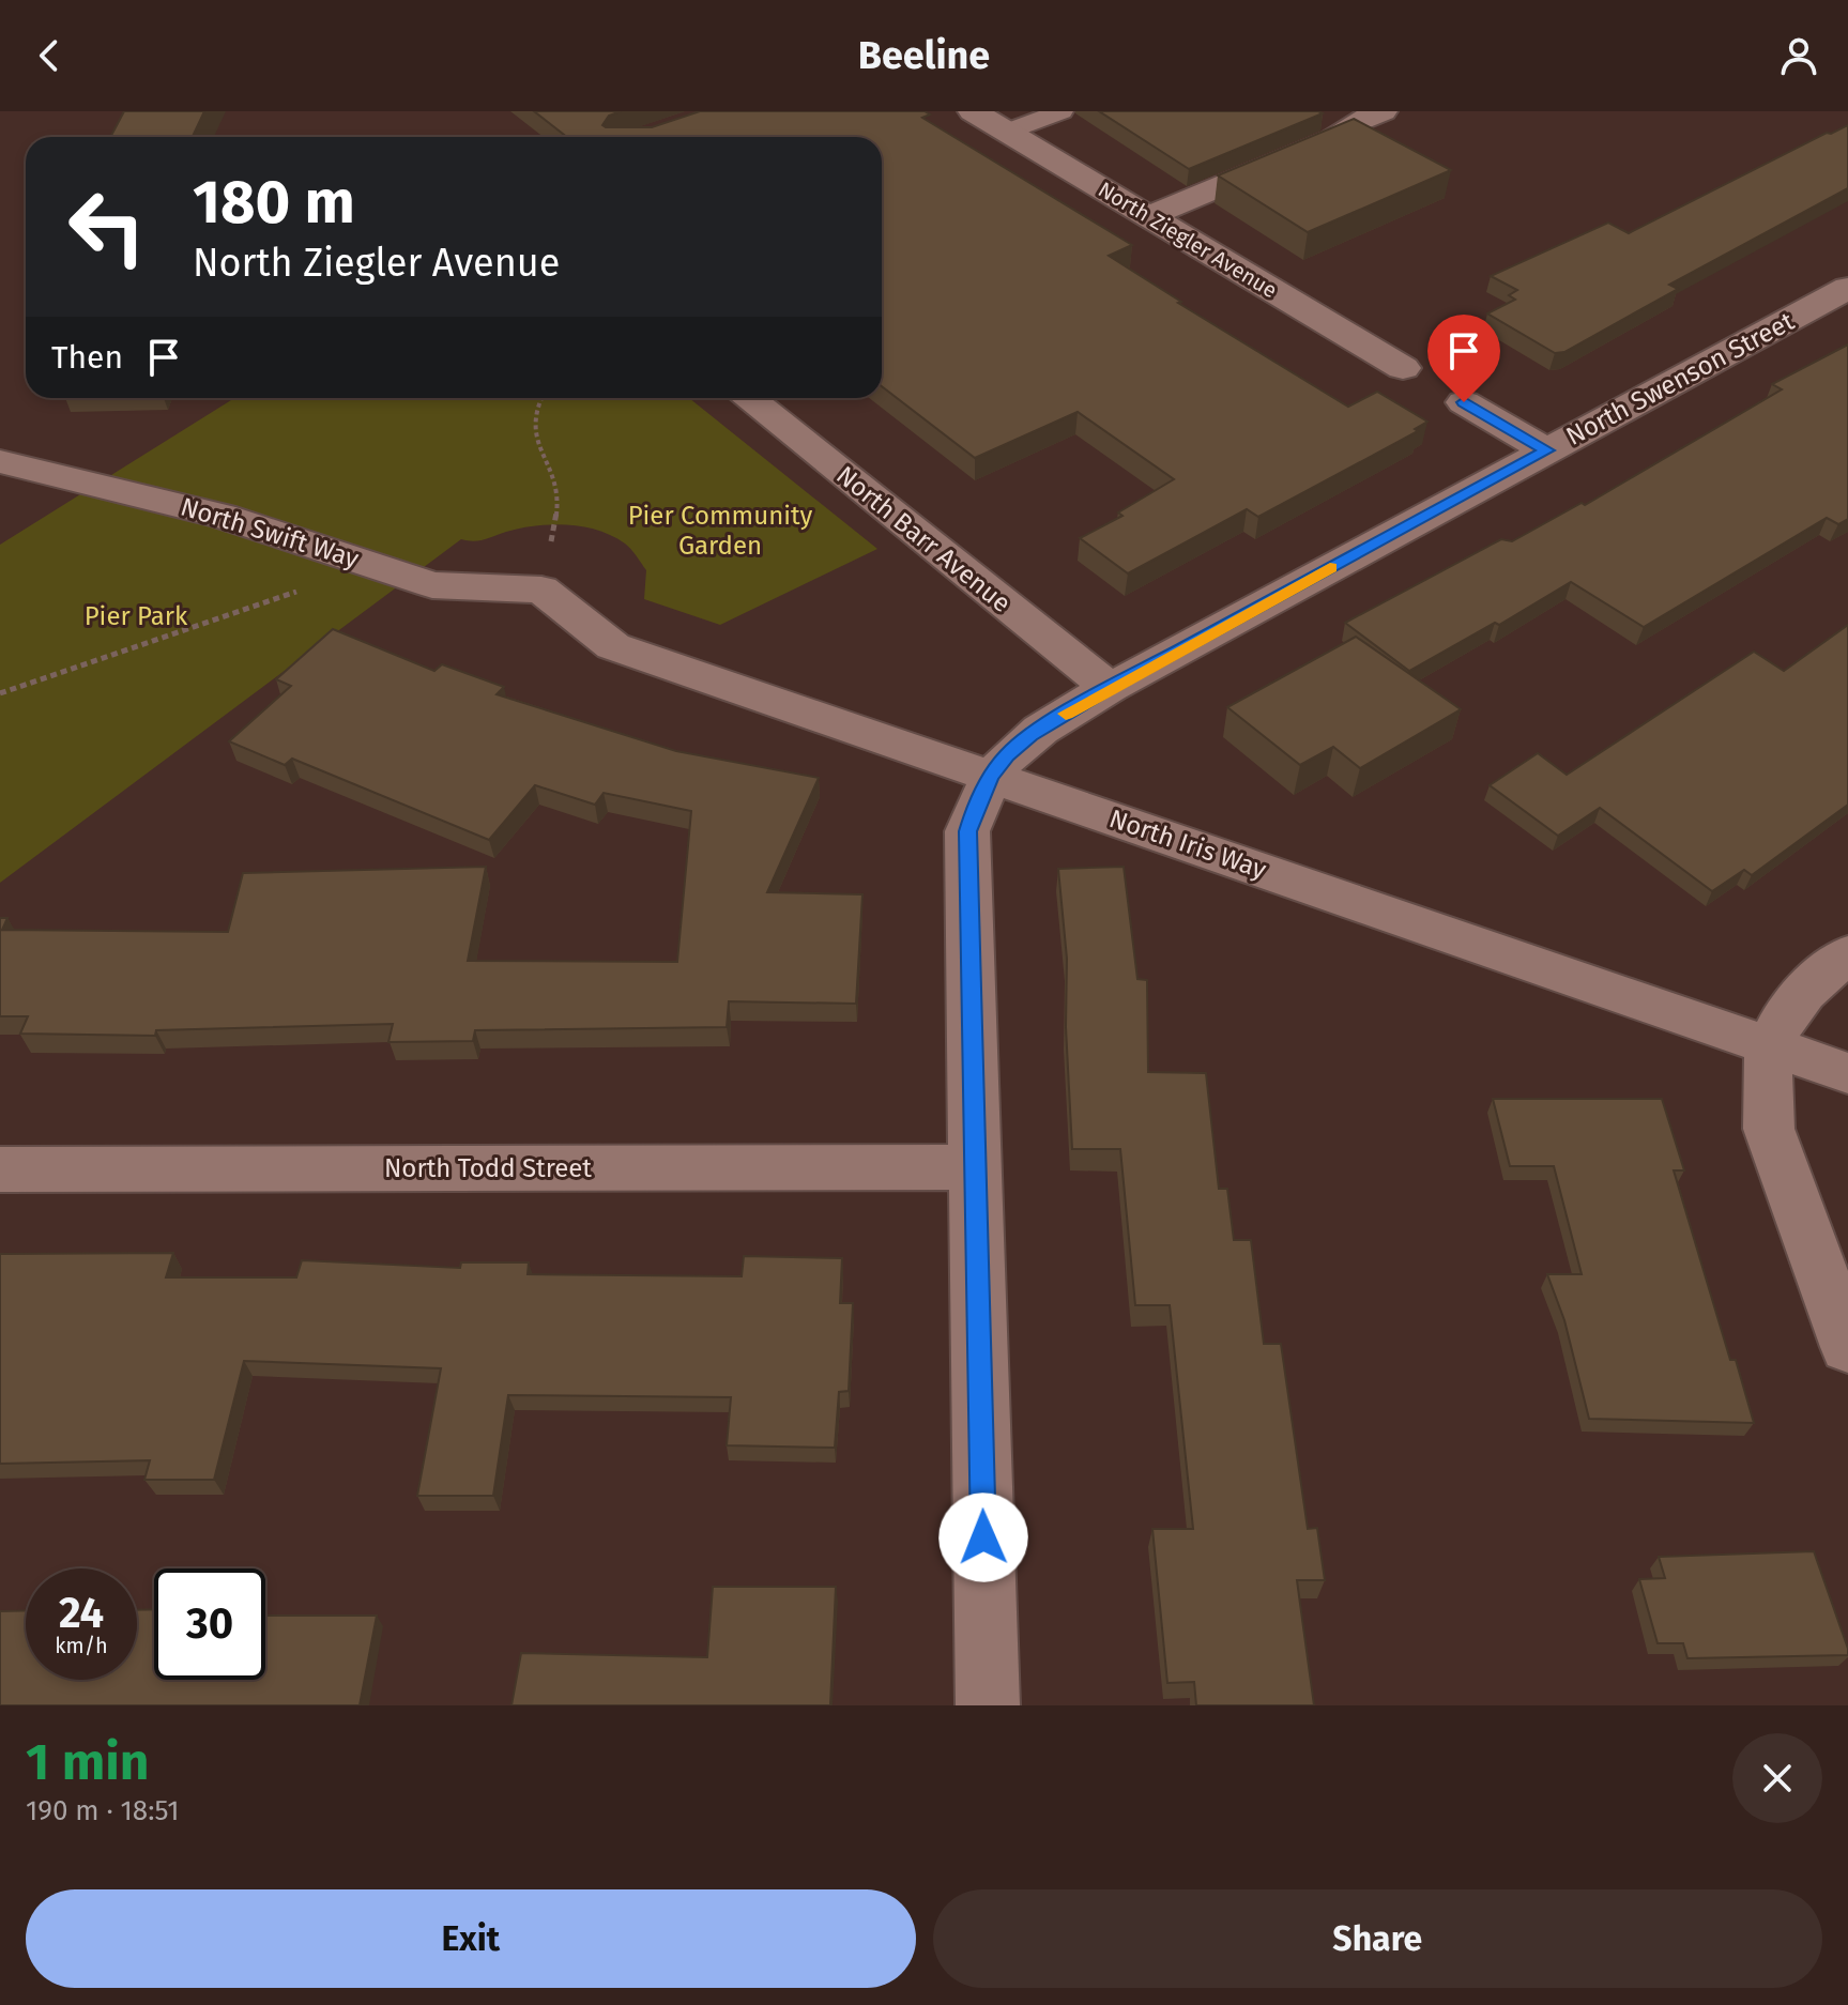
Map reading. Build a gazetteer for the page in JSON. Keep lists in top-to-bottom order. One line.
{"streets":{"street":["North Ziegler Avenue","North Swenson Street","North Swift Way","North Barr Avenue","North Iris Way","North Todd Street"]},"crossings":[["North Swenson Street","North Barr Avenue"],["North Swenson Street","North Iris Way"],["North Swenson Street","North Todd Street"],["North Swift Way","North Iris Way"]],"parks":["Pier Community Garden","Pier Park"],"page":{"header":"Beeline","turn":["180 m","North Ziegler Avenue"],"then":"Then","speed":"24 km/h","limit":"30","heading":["1 min","190 m · 18:51"],"buttons":["Exit","Share"]}}
